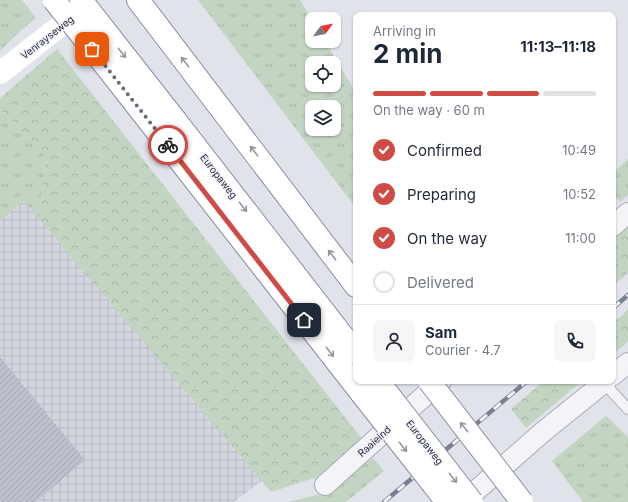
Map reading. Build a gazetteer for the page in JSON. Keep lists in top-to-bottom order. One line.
{"streets":{"main road":["Venrayseweg","Europaweg"],"street":["Raaieind"]},"north":"top right","page":{"heading":["2 min","Arriving in","11:13–11:18"],"panel":["Sam","Courier · 4.7"],"bar":"On the way · 60 m","list":[["Confirmed","10:49"],["Preparing","10:52"],["On the way","11:00"],"Delivered"]}}
